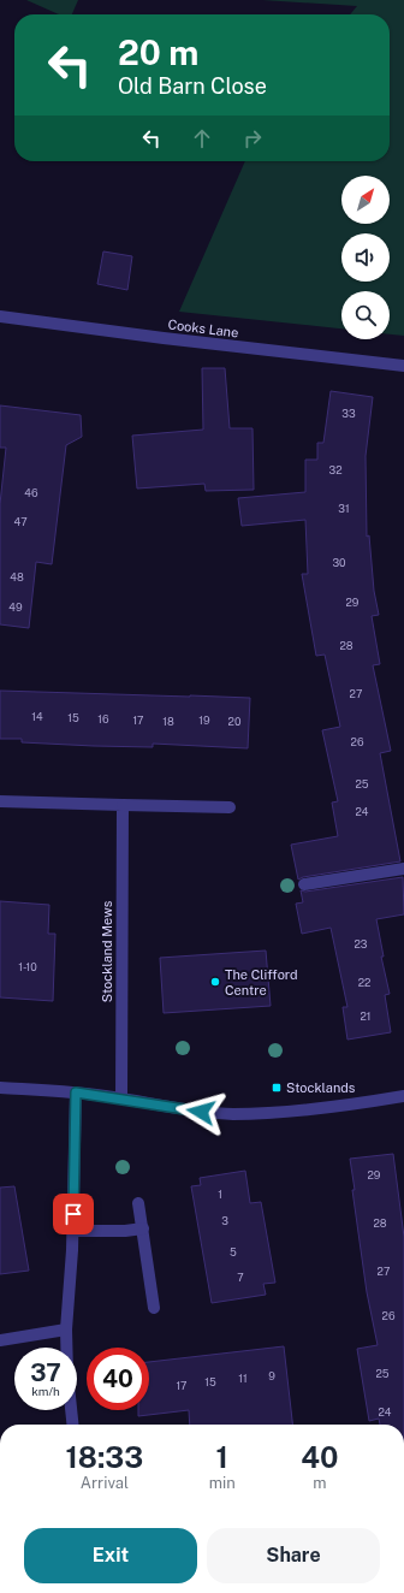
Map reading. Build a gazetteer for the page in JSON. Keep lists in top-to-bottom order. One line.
{"streets":{"street":["Cooks Lane","Stockland Mews"]},"places":{"other":["The Clifford Centre"],"transit":["Stocklands"]},"house_numbers":["33","32","46","31","47","30","48","29","49","28","27","14","15","16","17","19","18","20","26","25","24","23","1-10","22","21","29","1","3","28","5","27","7","26","25","9","11","15","17","24"],"north":"top right","page":{"turn":["20 m","Old Barn Close"],"speed":"37 km/h","limit":"40","eta":["18:33","Arrival","1","min","40","m"],"buttons":["Exit","Share"]}}
